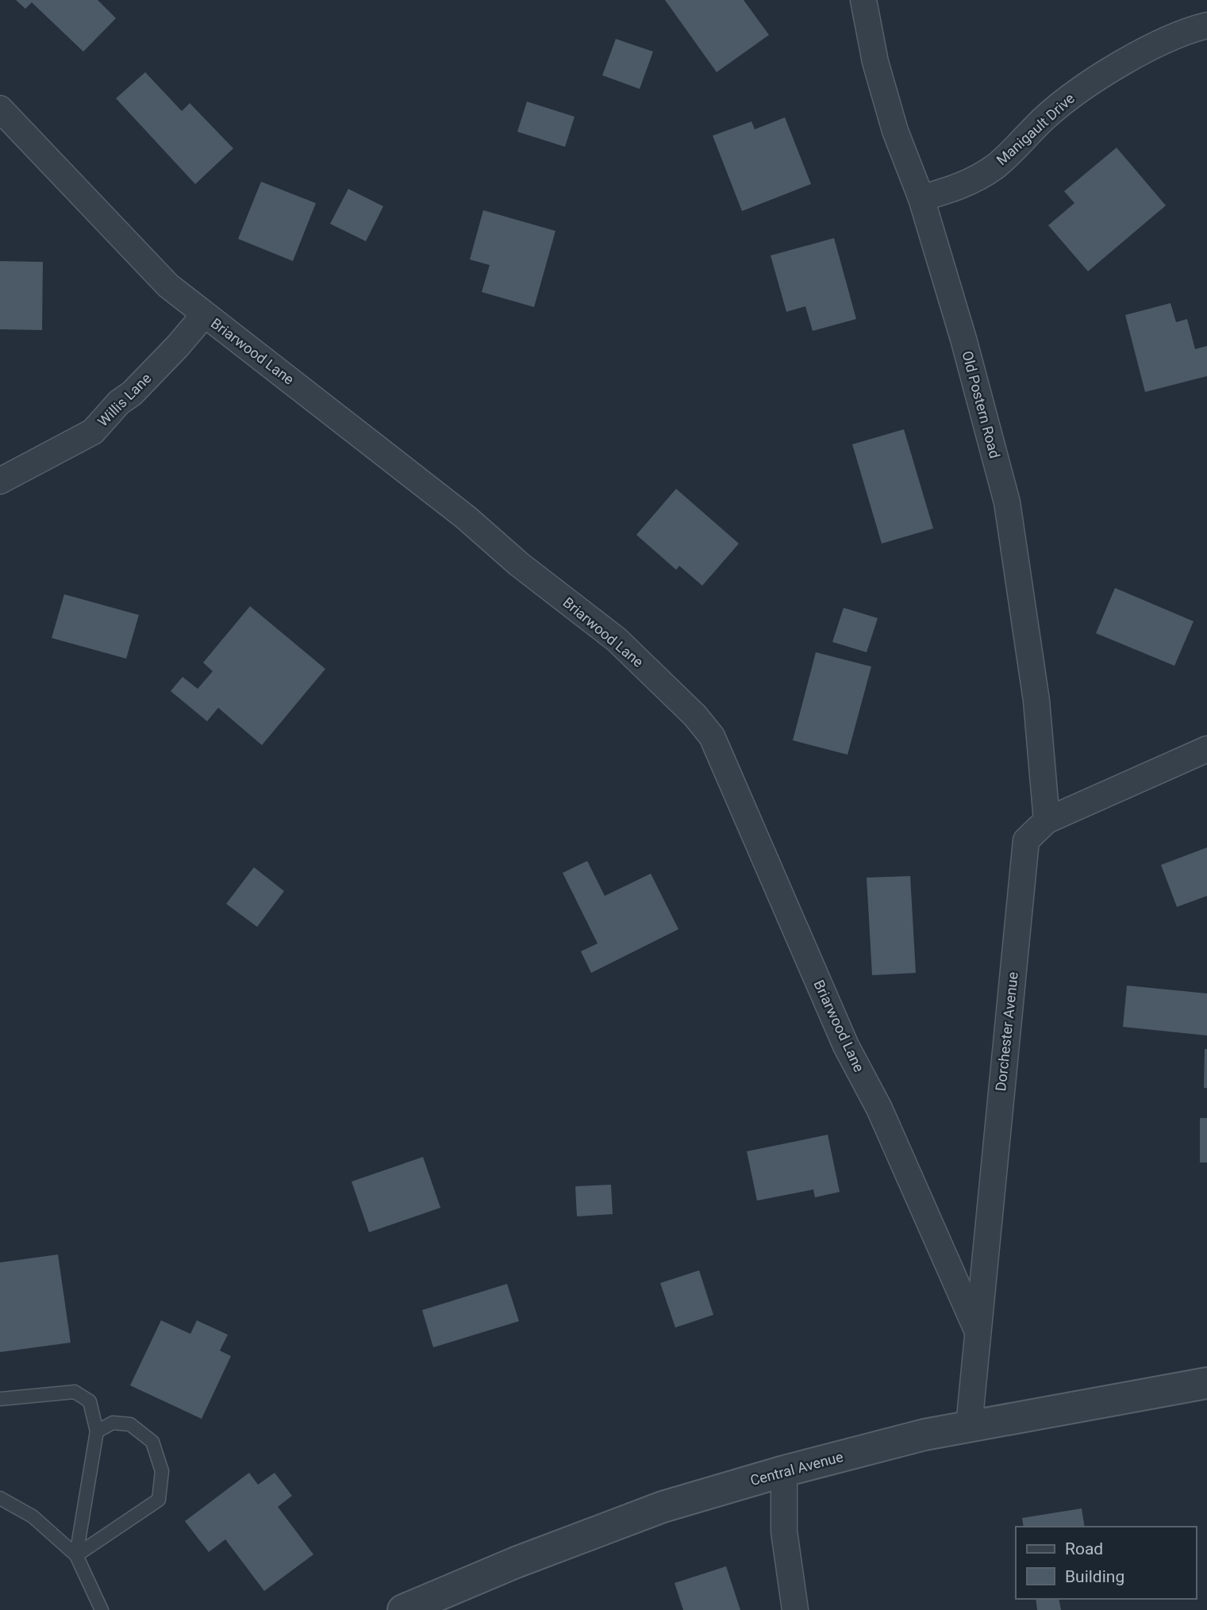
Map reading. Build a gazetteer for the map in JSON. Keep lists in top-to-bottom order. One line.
{"streets":{"street":["Manigault Drive","Briarwood Lane","Willis Lane","Old Postern Road","Dorchester Avenue","Central Avenue"]},"crossings":[["Manigault Drive","Old Postern Road"],["Briarwood Lane","Willis Lane"],["Briarwood Lane","Dorchester Avenue"],["Old Postern Road","Dorchester Avenue"],["Dorchester Avenue","Central Avenue"]],"legend":["Road","Building"]}
